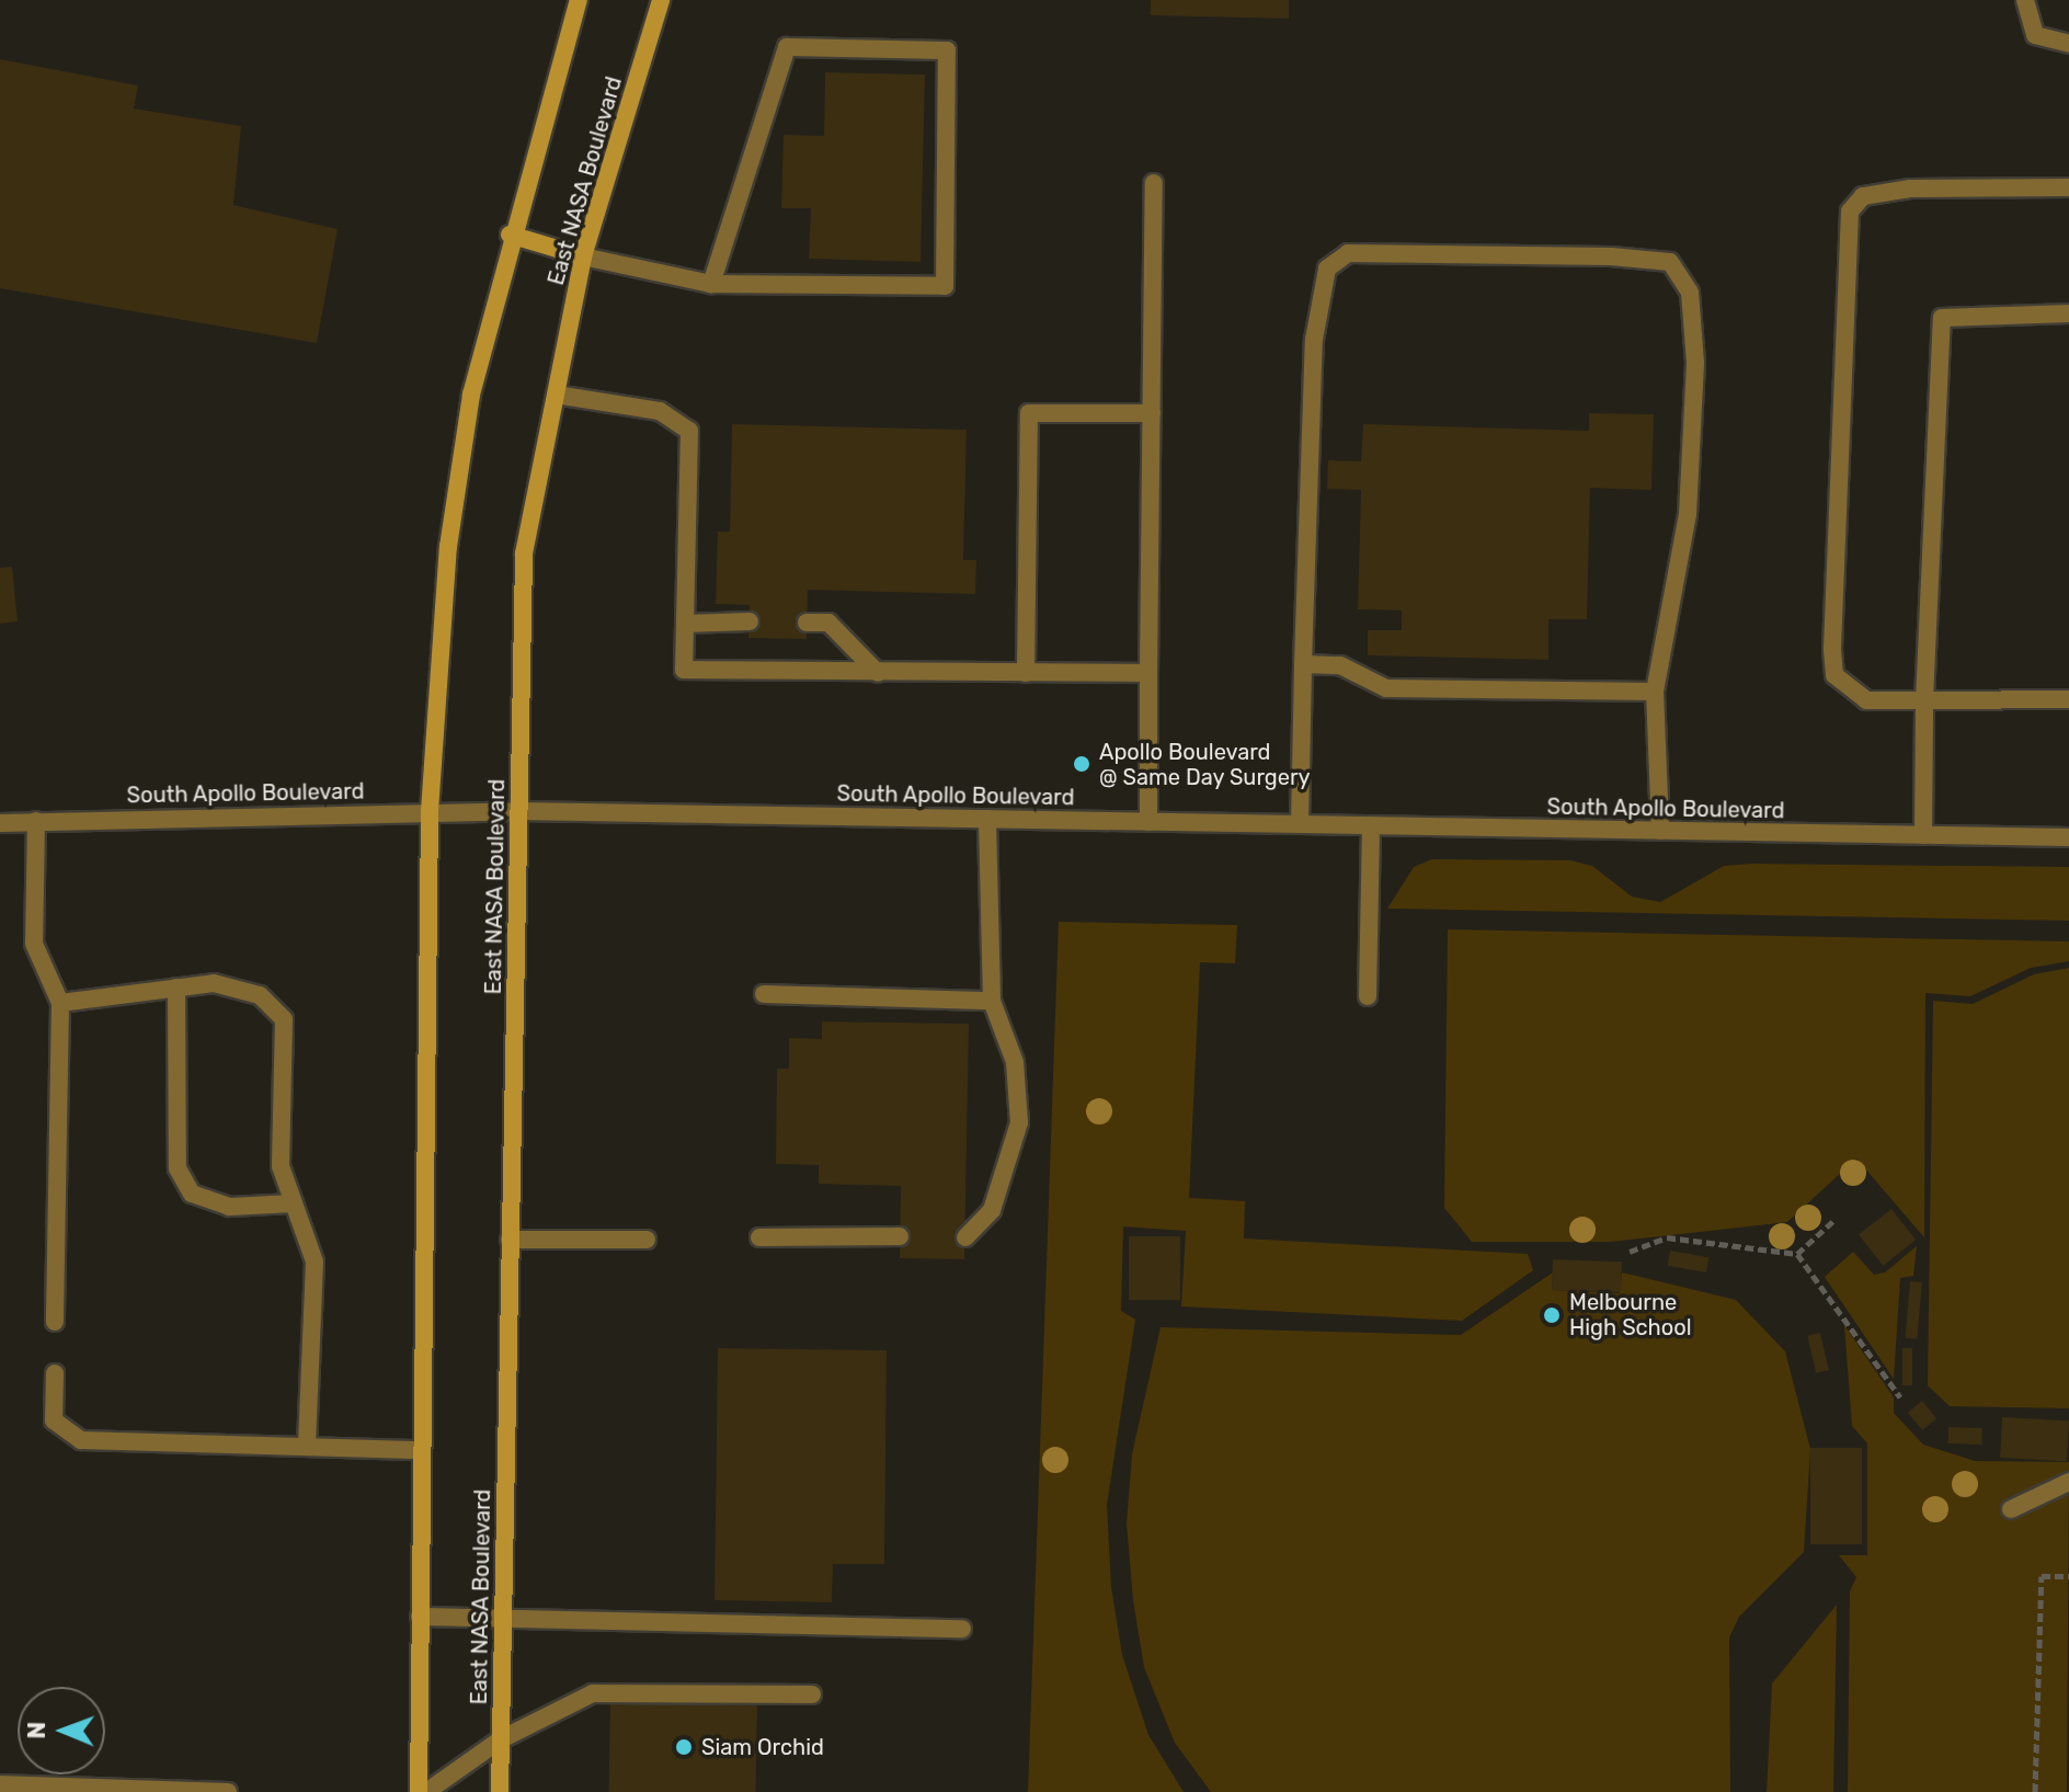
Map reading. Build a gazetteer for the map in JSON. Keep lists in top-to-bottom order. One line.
{"streets":{"main road":["East NASA Boulevard"],"street":["South Apollo Boulevard"]},"crossings":[["East NASA Boulevard","South Apollo Boulevard"]],"places":["Apollo Boulevard @ Same Day Surgery","Melbourne High School","Siam Orchid"],"north":"left"}
